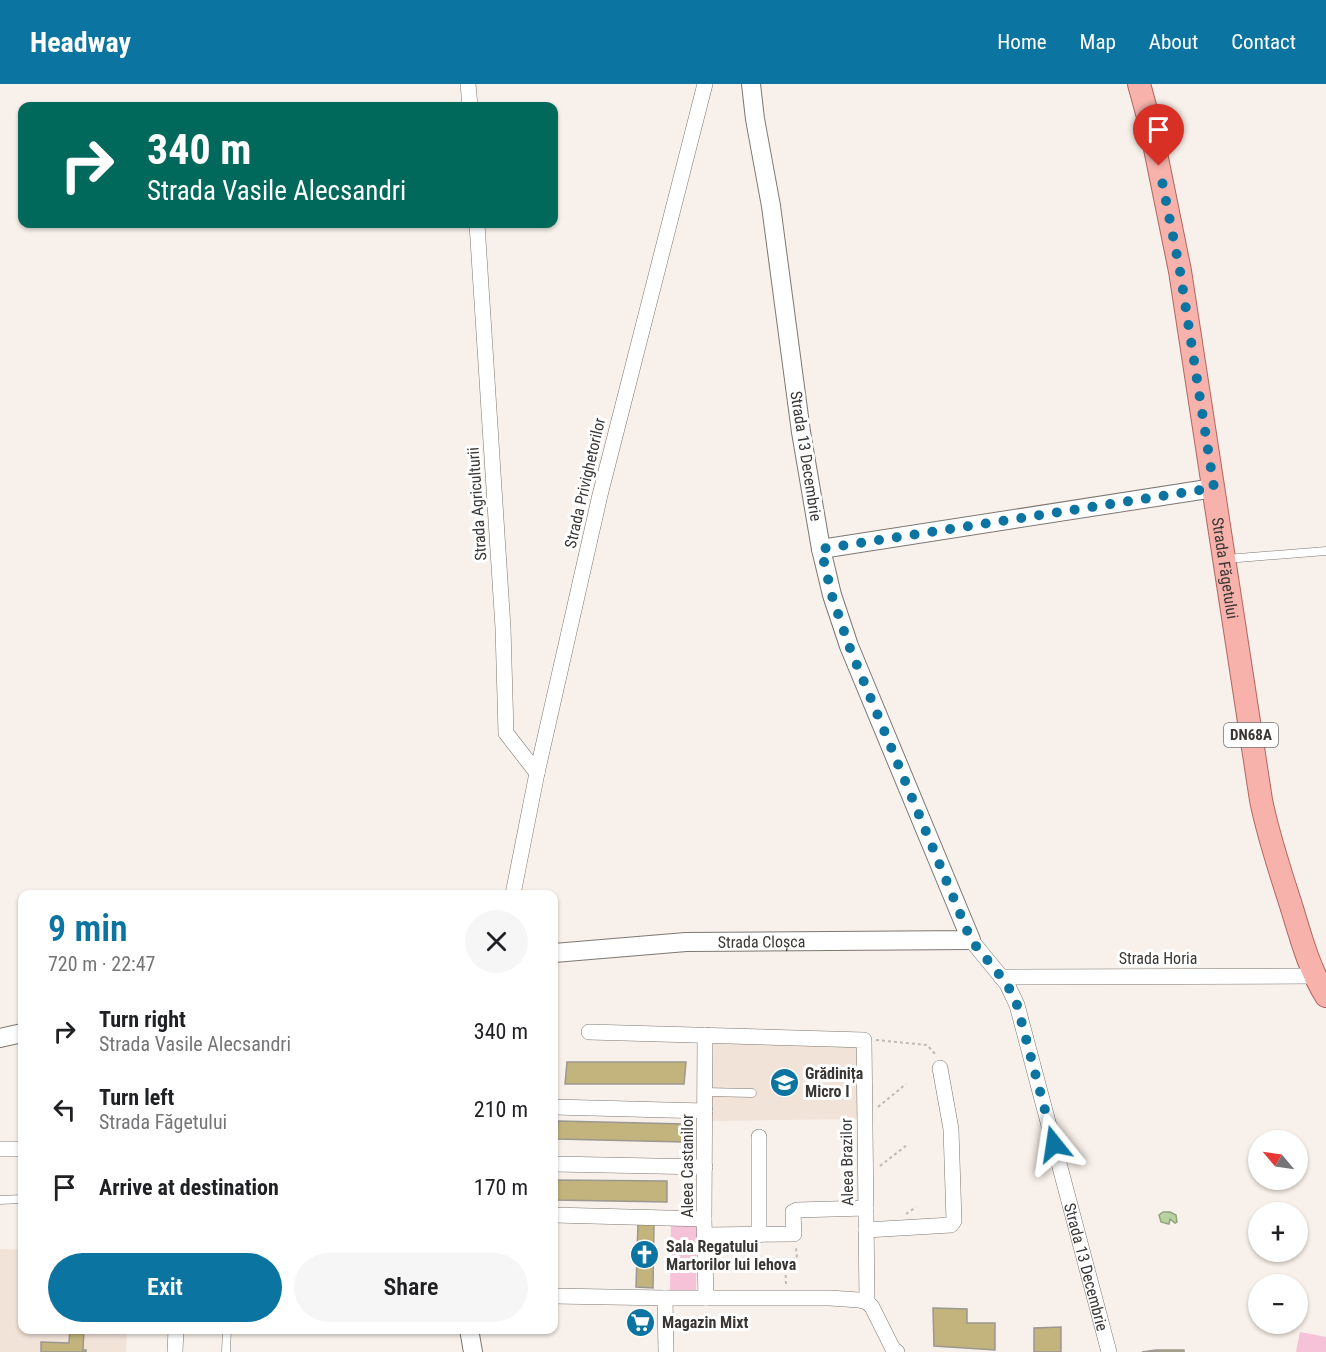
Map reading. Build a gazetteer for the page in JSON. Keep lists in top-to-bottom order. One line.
{"streets":{"main road":["Strada Făgetului","DN68A"],"street":["Strada 13 Decembrie","Strada Privighetorilor","Strada Agriculturii","Strada Cloșca","Strada Horia","Aleea Brazilor","Aleea Castanilor"]},"crossings":[["Strada 13 Decembrie","Strada Cloșca"],["Strada 13 Decembrie","Strada Horia"],["Strada Privighetorilor","Strada Agriculturii"],["Strada Făgetului","DN68A"],["Strada Făgetului","Strada Horia"],["DN68A","Strada Horia"]],"places":{"school or university":["Grădinița Micro I"],"church":["Sala Regatului Martorilor lui Iehova"],"supermarket":["Magazin Mixt"]},"north":"top left","page":{"header":"Headway","nav":["Home","Map","About","Contact"],"turn":["340 m","Strada Vasile Alecsandri"],"heading":["9 min","720 m · 22:47"],"list":[{"name":"Turn right","note":"Strada Vasile Alecsandri","value":"340 m"},{"name":"Turn left","note":"Strada Făgetului","value":"210 m"},{"name":"Arrive at destination","value":"170 m"}],"map_buttons":["+","−"],"buttons":["Exit","Share"]}}
